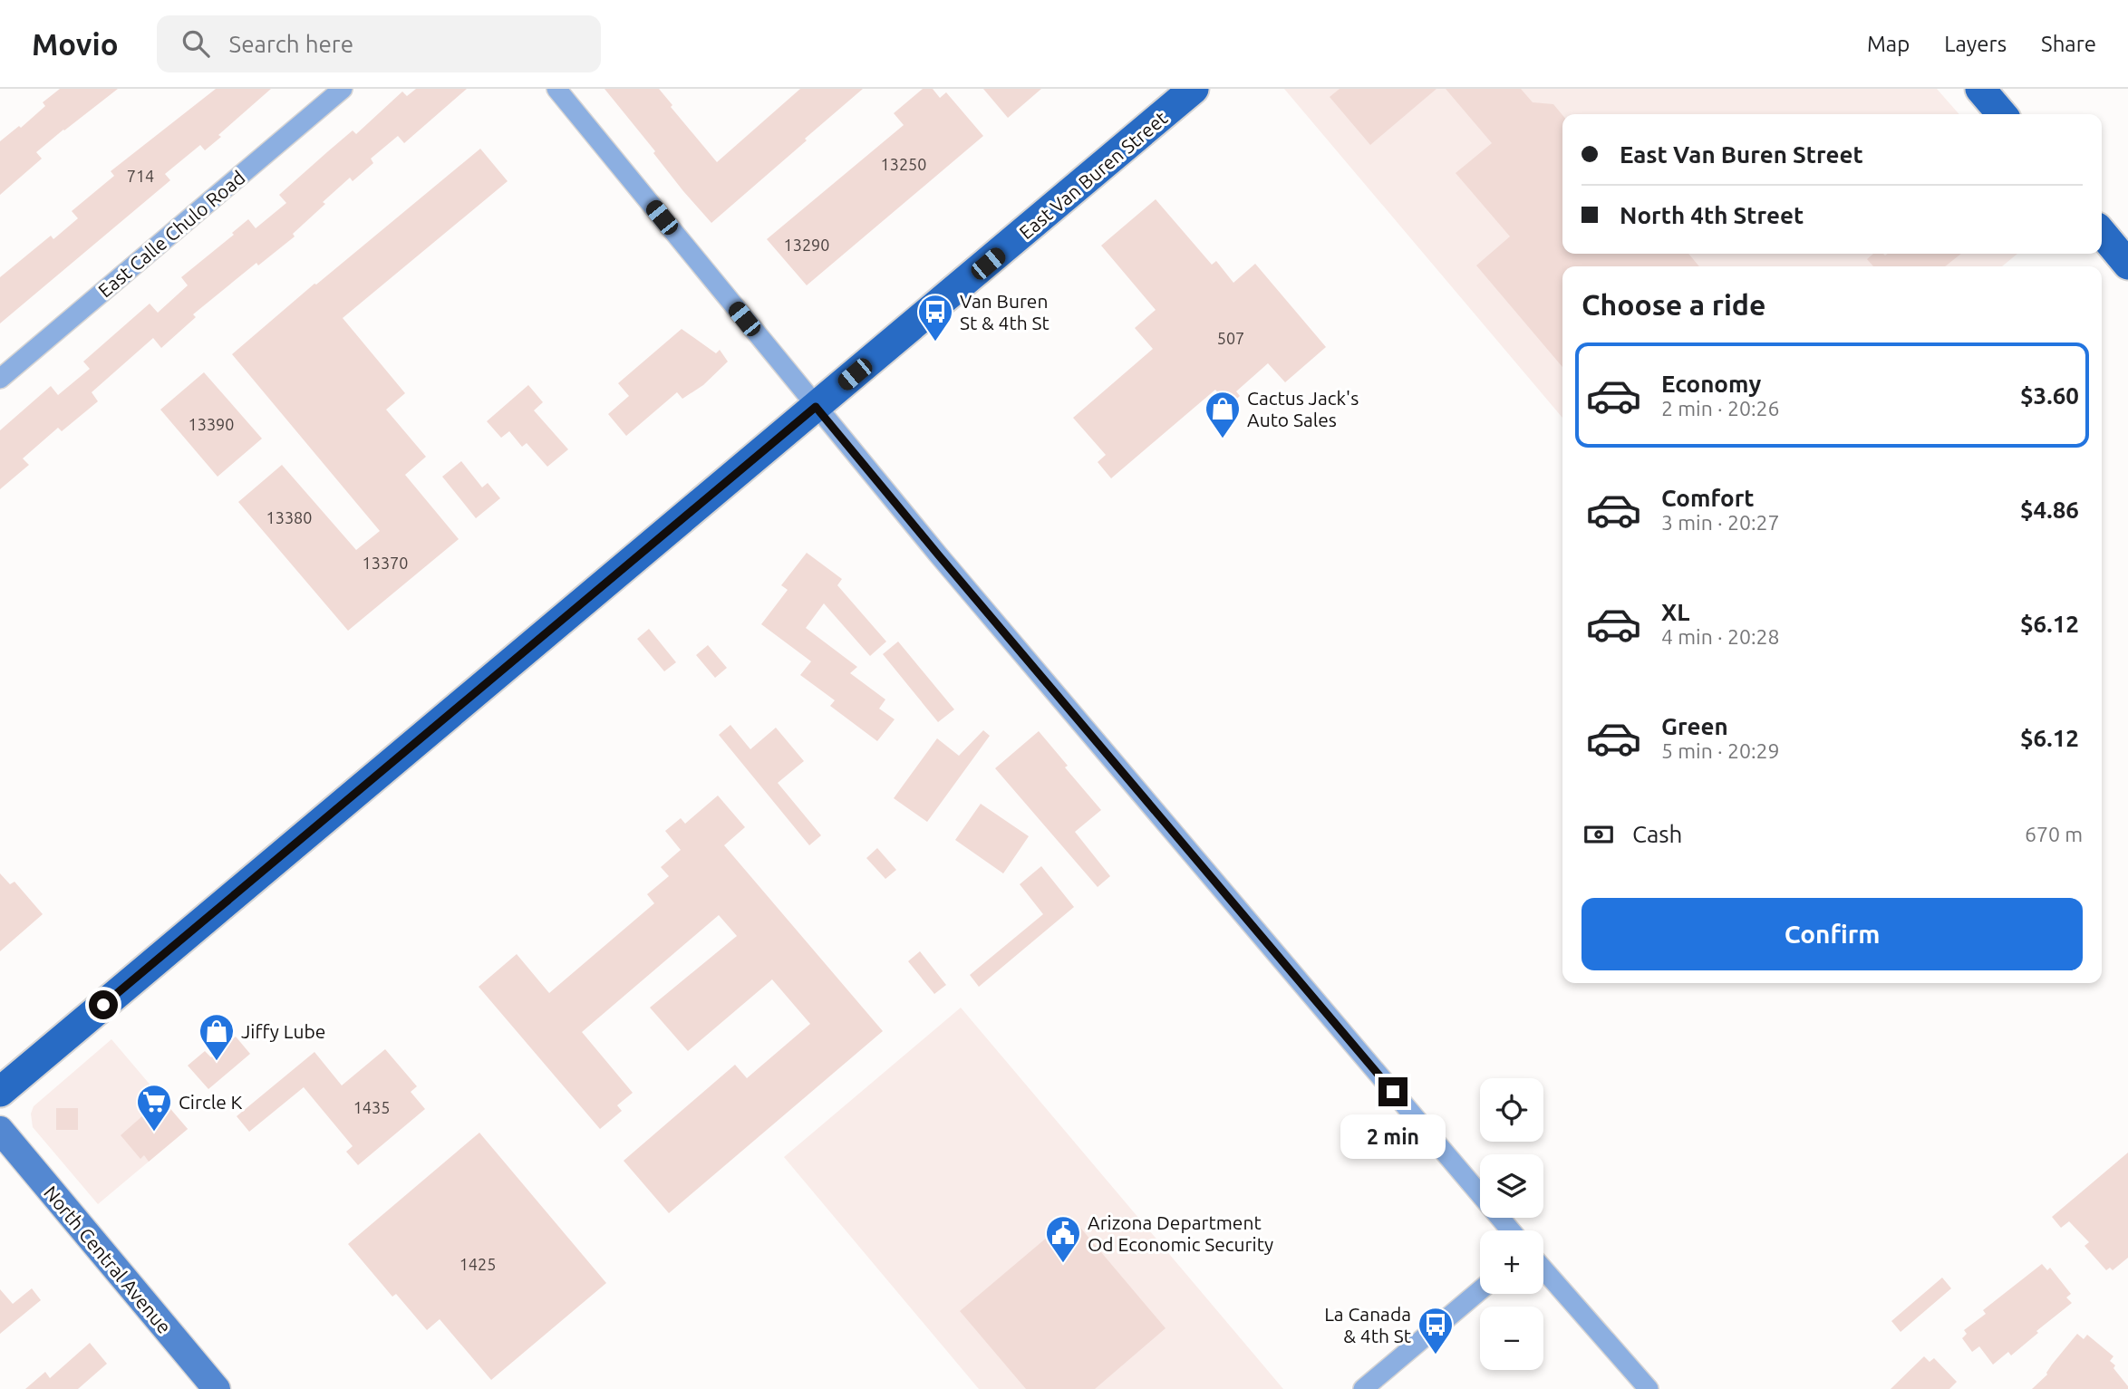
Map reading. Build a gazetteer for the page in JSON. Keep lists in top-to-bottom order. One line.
{"streets":{"main road":["East Van Buren Street"],"street":["East Calle Chulo Road","North Central Avenue"]},"places":{"bus stop":["Van Buren St & 4th St","La Canada & 4th St"],"shop":["Cactus Jack's Auto Sales","Jiffy Lube"],"supermarket":["Circle K"],"public building":["Arizona Department Od Economic Security"]},"house_numbers":["13250","714","13290","507","13390","13380","13370","1435","1425"],"page":{"header":"Movio","search":"Search here","nav":["Map","Layers","Share"],"banner":["East Van Buren Street","North 4th Street"],"heading":"Choose a ride","list":[{"name":"Economy","note":"2 min · 20:26","value":"$3.60"},{"name":"Comfort","note":"3 min · 20:27","value":"$4.86"},{"name":"XL","note":"4 min · 20:28","value":"$6.12"},{"name":"Green","note":"5 min · 20:29","value":"$6.12"}],"pay":["Cash","670 m"],"buttons":"Confirm","map_buttons":["+","−"],"bubble":"2 min"}}
